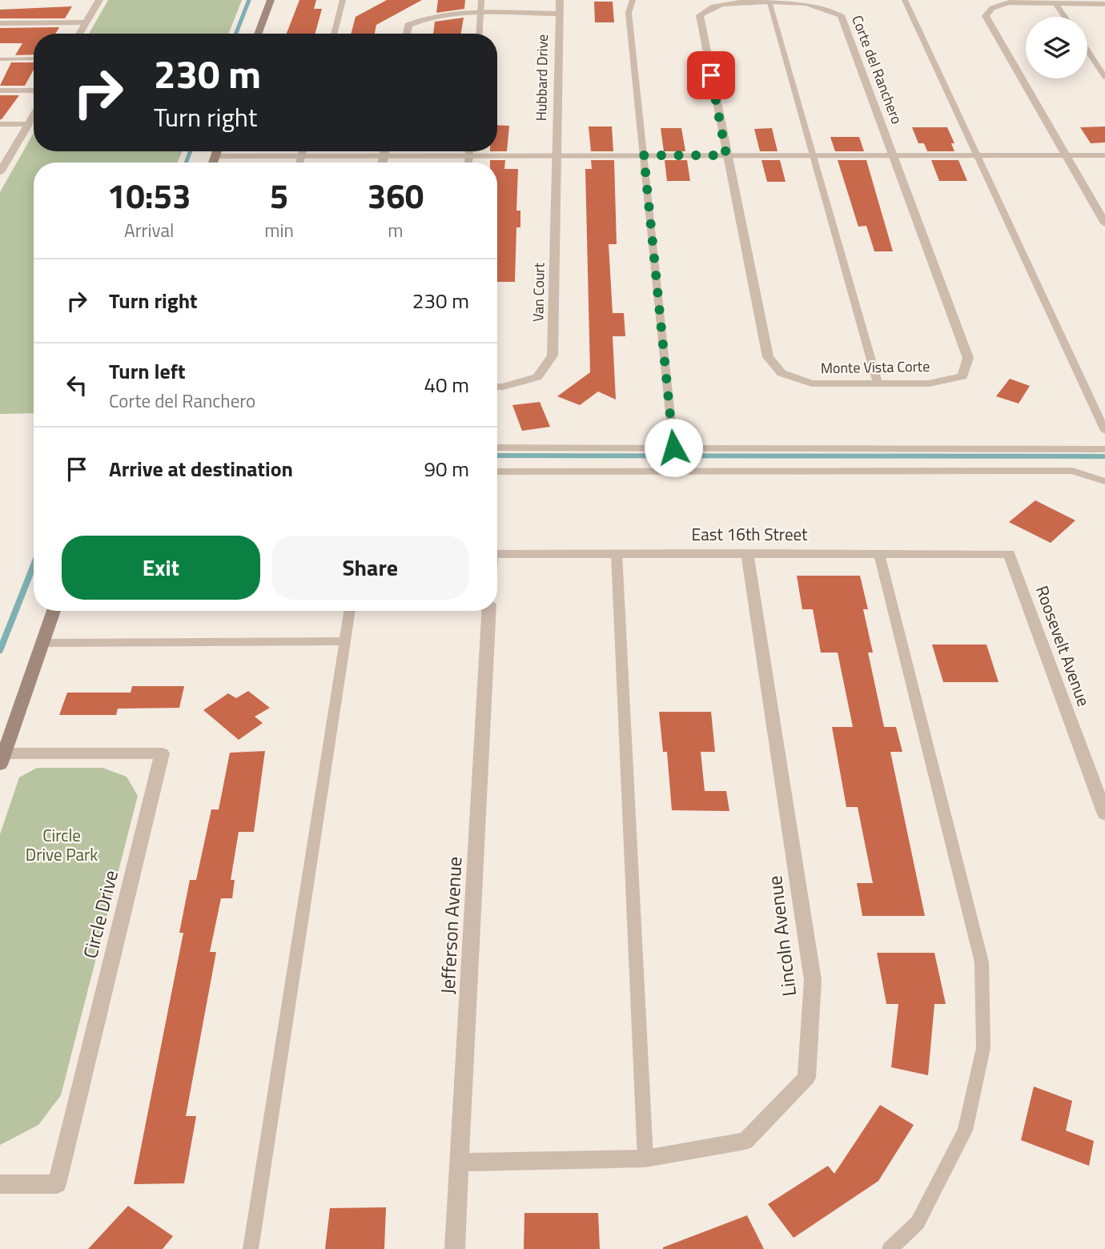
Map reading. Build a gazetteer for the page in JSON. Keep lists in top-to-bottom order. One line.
{"streets":{"street":["Corte del Ranchero","Hubbard Drive","Van Court","Monte Vista Corte","East 16th Street","Roosevelt Avenue","Circle Drive","Jefferson Avenue","Lincoln Avenue"]},"crossings":[["Corte del Ranchero","Monte Vista Corte"],["Hubbard Drive","Van Court"],["East 16th Street","Roosevelt Avenue"],["East 16th Street","Lincoln Avenue"],["Jefferson Avenue","Lincoln Avenue"]],"parks":["Circle Drive Park"],"page":{"turn":["230 m","Turn right"],"eta":["10:53","Arrival","5","min","360","m"],"list":[{"name":"Turn right","value":"230 m"},{"name":"Turn left","note":"Corte del Ranchero","value":"40 m"},{"name":"Arrive at destination","value":"90 m"}],"buttons":["Exit","Share"]}}
